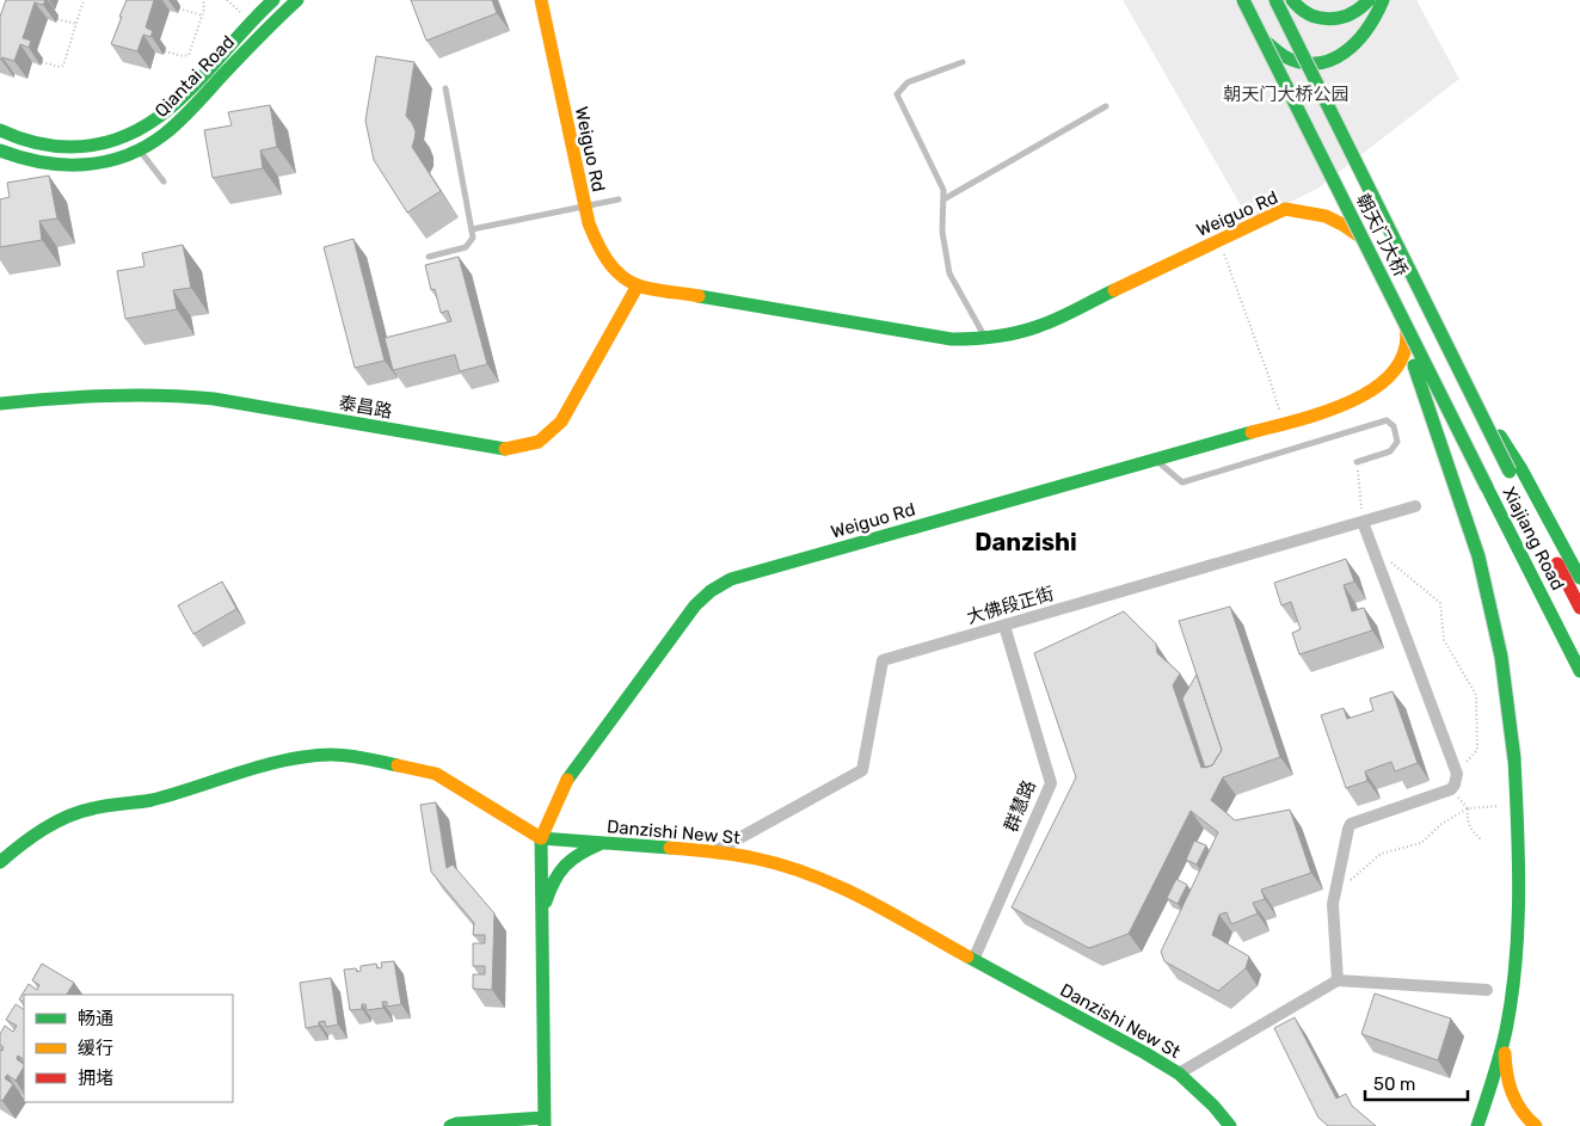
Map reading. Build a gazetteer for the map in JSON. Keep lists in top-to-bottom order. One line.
{"streets":{"main road":["Qiantai Road","Weiguo Rd","朝天门大桥","泰昌路","Xiajiang Road","Danzishi New St"],"street":["大佛段正街","群慧路"]},"crossings":[["Weiguo Rd","泰昌路"],["Weiguo Rd","Danzishi New St"],["朝天门大桥","Xiajiang Road"],["大佛段正街","群慧路"],["大佛段正街","Danzishi New St"],["群慧路","Danzishi New St"]],"districts":["Danzishi"],"parks":["朝天门大桥公园"],"legend":["畅通","缓行","拥堵"],"scale_bar":"50 m"}
